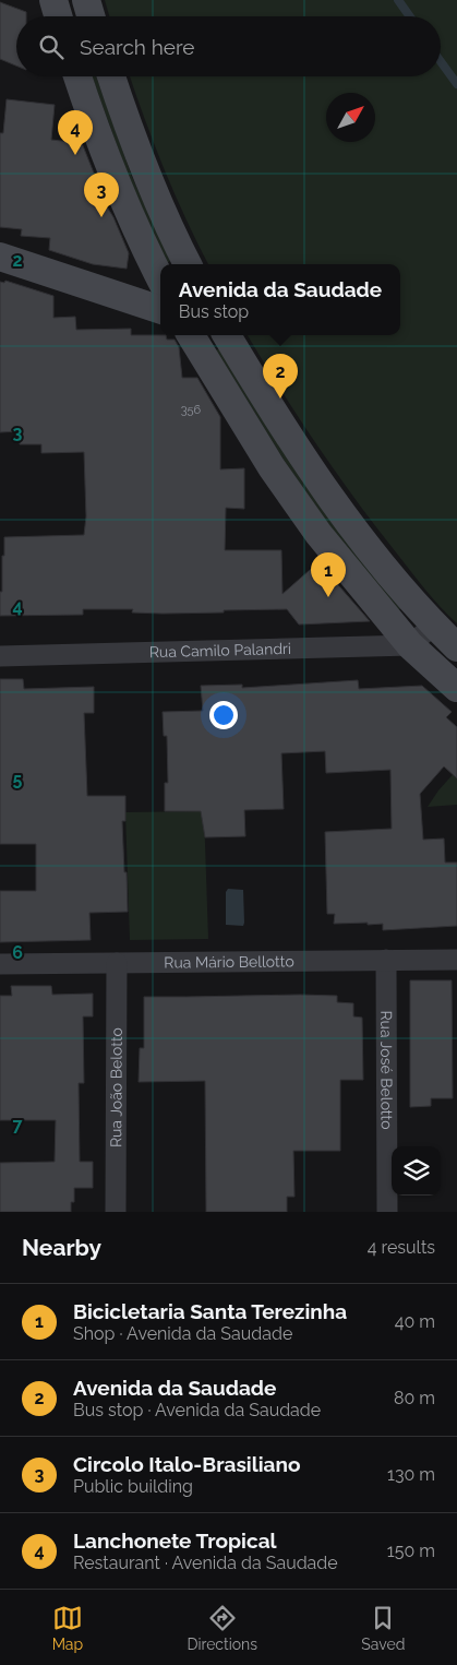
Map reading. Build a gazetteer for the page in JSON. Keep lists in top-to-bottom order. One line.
{"streets":{"street":["Rua Camilo Palandri","Rua Mário Bellotto","Rua José Belotto","Rua João Belotto"]},"crossings":[["Rua Mário Bellotto","Rua José Belotto"],["Rua Mário Bellotto","Rua João Belotto"]],"house_numbers":["356"],"north":"top right","page":{"search":"Search here","pins":["4","3","2","1"],"popup":["Avenida da Saudade","Bus stop"],"heading":["Nearby","4 results"],"list":[{"mark":"1","name":"Bicicletaria Santa Terezinha","note":"Shop · Avenida da Saudade","value":"40 m"},{"mark":"2","name":"Avenida da Saudade","note":"Bus stop · Avenida da Saudade","value":"80 m"},{"mark":"3","name":"Circolo Italo-Brasiliano","note":"Public building","value":"130 m"},{"mark":"4","name":"Lanchonete Tropical","note":"Restaurant · Avenida da Saudade","value":"150 m"}],"nav":["Map","Directions","Saved"]},"grid":{"rows":["2","3","4","5","6","7"]}}
